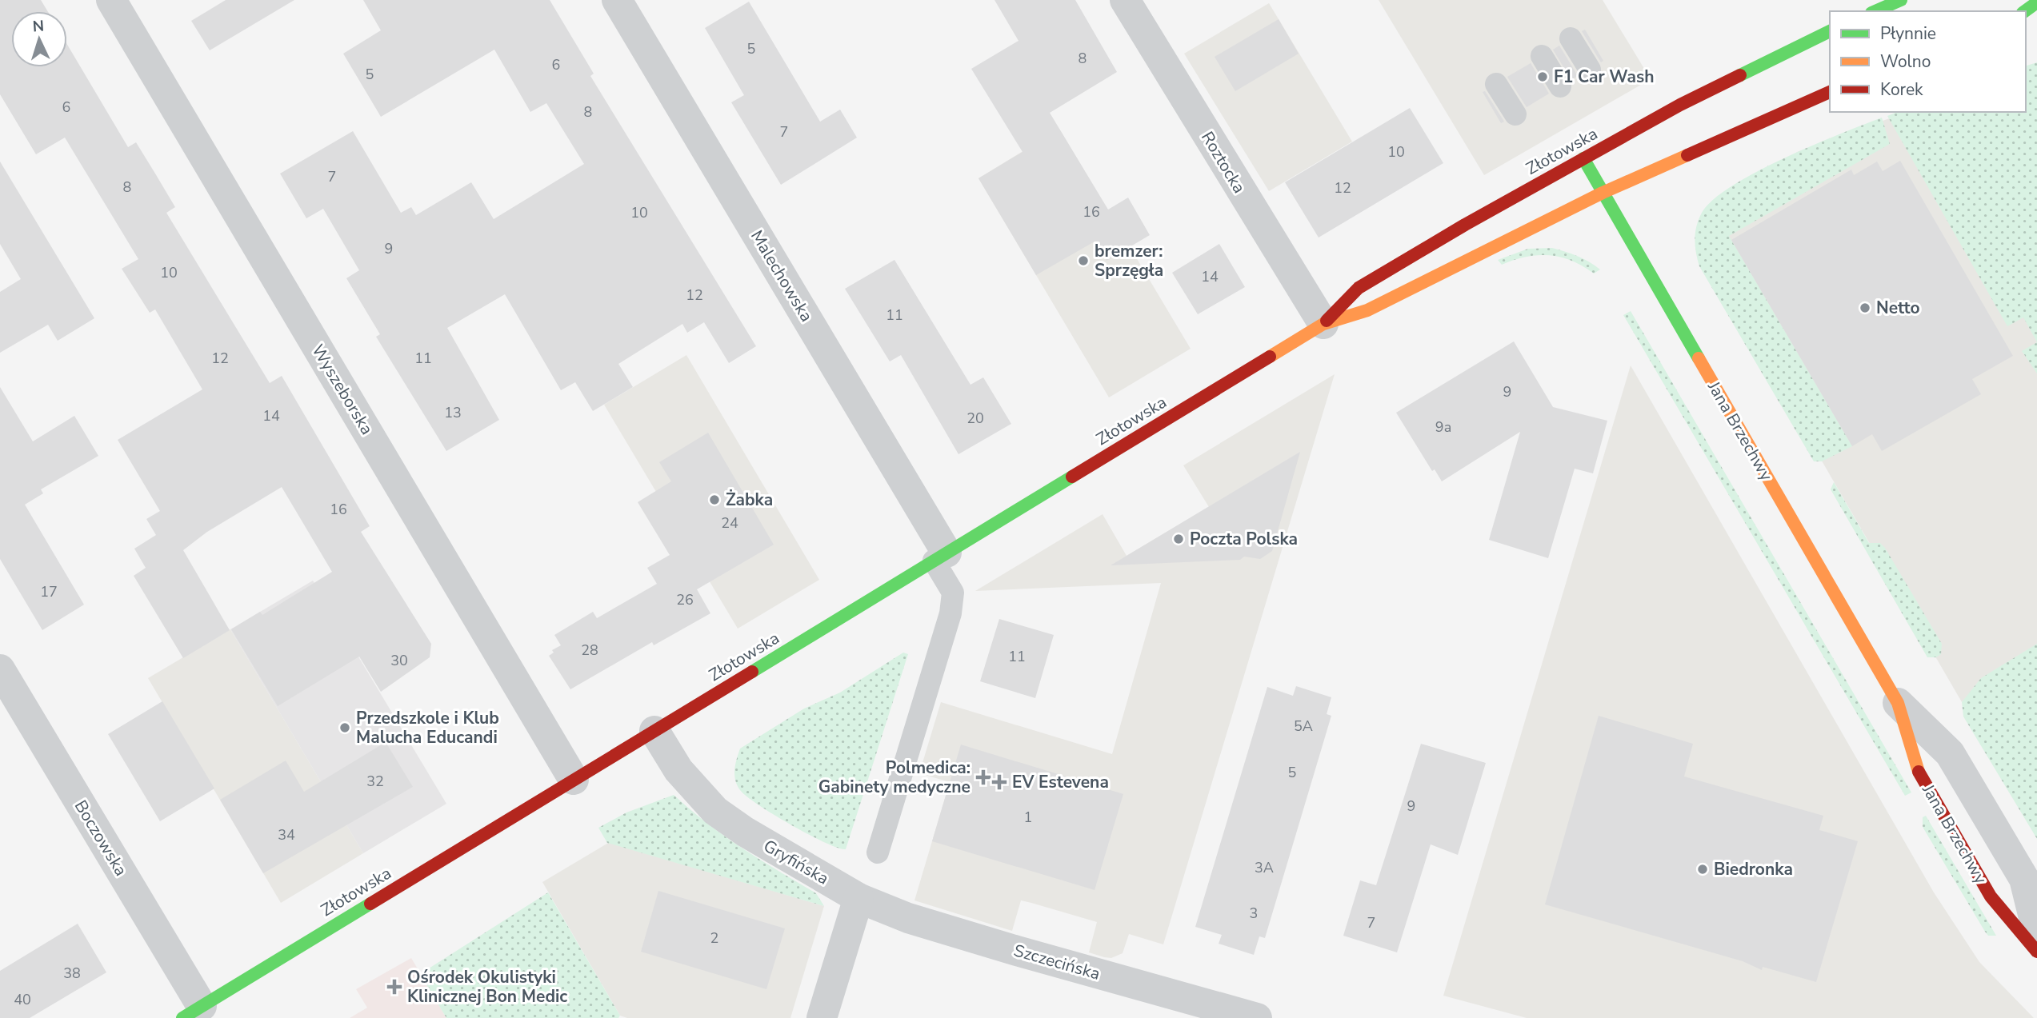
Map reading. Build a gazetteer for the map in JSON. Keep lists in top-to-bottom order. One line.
{"streets":{"street":["Złotowska","Roztocka","Malechowska","Wyszeborska","Jana Brzechwy","Boczowska","Gryfińska","Szczecińska"]},"crossings":[["Złotowska","Roztocka"],["Złotowska","Malechowska"],["Złotowska","Wyszeborska"],["Złotowska","Jana Brzechwy"],["Złotowska","Boczowska"],["Złotowska","Gryfińska"],["Gryfińska","Szczecińska"]],"places":{"other":["F1 Car Wash","bremzer: Sprzęgła","Netto","Żabka","Poczta Polska","Przedszkole i Klub Malucha Educandi","Biedronka"],"health":["Polmedica: Gabinety medyczne","EV Estevena","Ośrodek Okulistyki Klinicznej Bon Medic"]},"house_numbers":["5","8","6","5","6","8","7","10","7","8","12","16","10","9","10","14","12","11","12","11","9","13","14","20","9a","16","24","17","26","28","11","30","5A","5","32","9","1","34","3A","3","7","2","38","40"],"legend":["Płynnie","Wolno","Korek"],"north":"top"}
